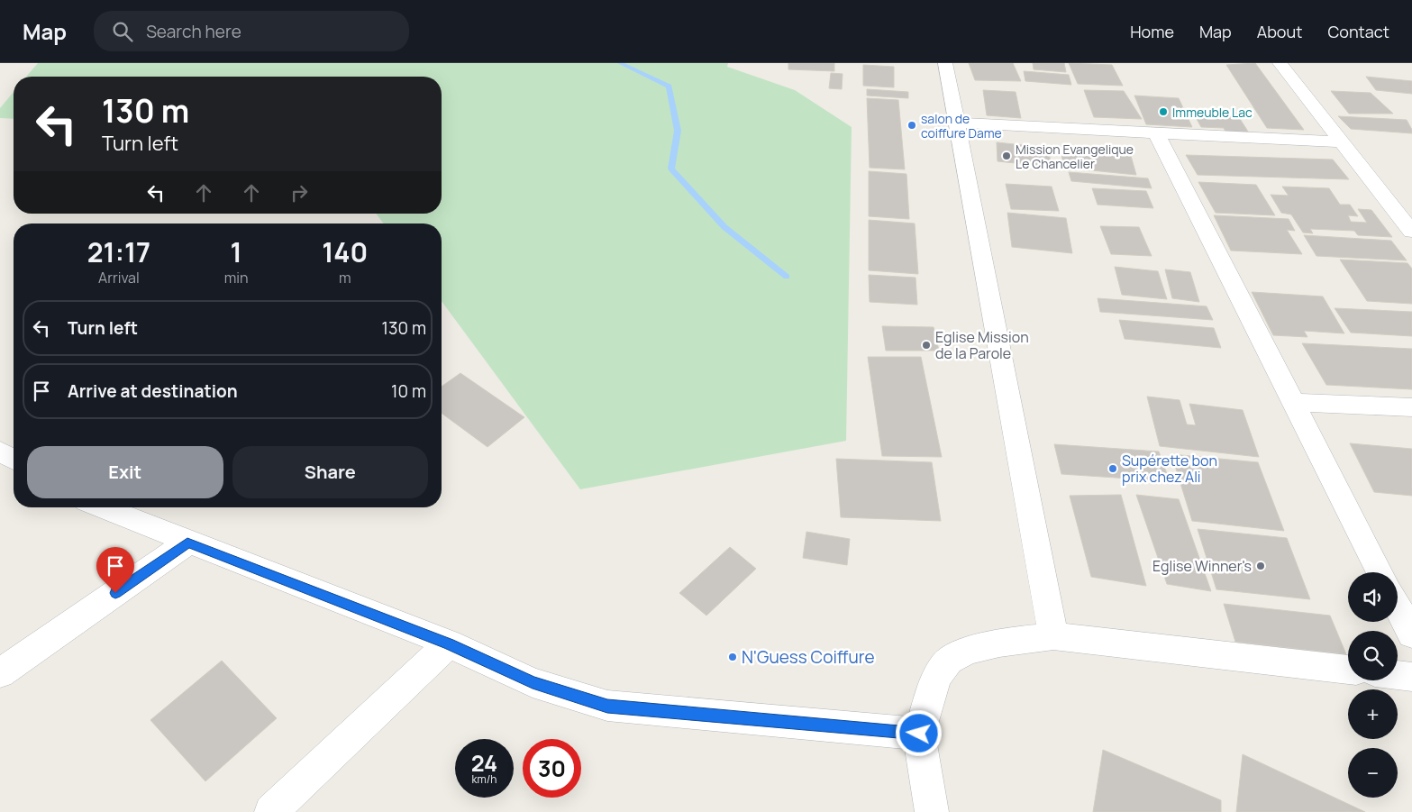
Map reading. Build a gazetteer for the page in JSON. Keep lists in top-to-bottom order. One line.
{"places":["Immeuble Lac","salon de coiffure Dame","Mission Evangelique Le Chancelier","Eglise Mission de la Parole","Supérette bon prix chez Ali","Eglise Winner's","N'Guess Coiffure"],"page":{"header":"Map","search":"Search here","nav":["Home","Map","About","Contact"],"turn":["130 m","Turn left"],"eta":["21:17","Arrival","1","min","140","m"],"list":[{"name":"Turn left","value":"130 m"},{"name":"Arrive at destination","value":"10 m"}],"buttons":["Exit","Share"],"map_buttons":["+","−"],"speed":"24 km/h","limit":"30"}}
